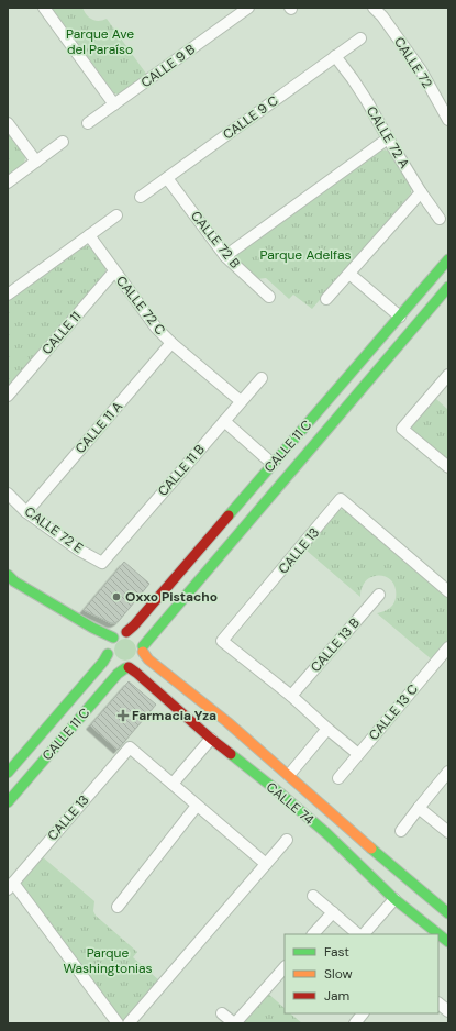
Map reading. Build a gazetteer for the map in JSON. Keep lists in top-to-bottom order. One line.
{"streets":{"main road":["CALLE 11 C","CALLE 74"],"street":["CALLE 72","CALLE 9 B","CALLE 9 C","CALLE 72 A","CALLE 72 B","CALLE 72 C","CALLE 11","CALLE 11 A","CALLE 11 B","CALLE 72 E","CALLE 13","CALLE 13 B","CALLE 13 C"]},"crossings":[["CALLE 9 C","CALLE 72 A"],["CALLE 9 C","CALLE 72 B"],["CALLE 72 C","CALLE 11"],["CALLE 72 C","CALLE 11 A"],["CALLE 72 C","CALLE 11 B"],["CALLE 11 A","CALLE 72 E"],["CALLE 11 C","CALLE 74"],["CALLE 11 B","CALLE 72 E"],["CALLE 13","CALLE 13 B"]],"parks":["Parque Ave del Paraíso","Parque Adelfas","Parque Washingtonias"],"places":{"other":["Oxxo Pistacho"],"health":["Farmacia Yza"]},"legend":["Fast","Slow","Jam"]}
